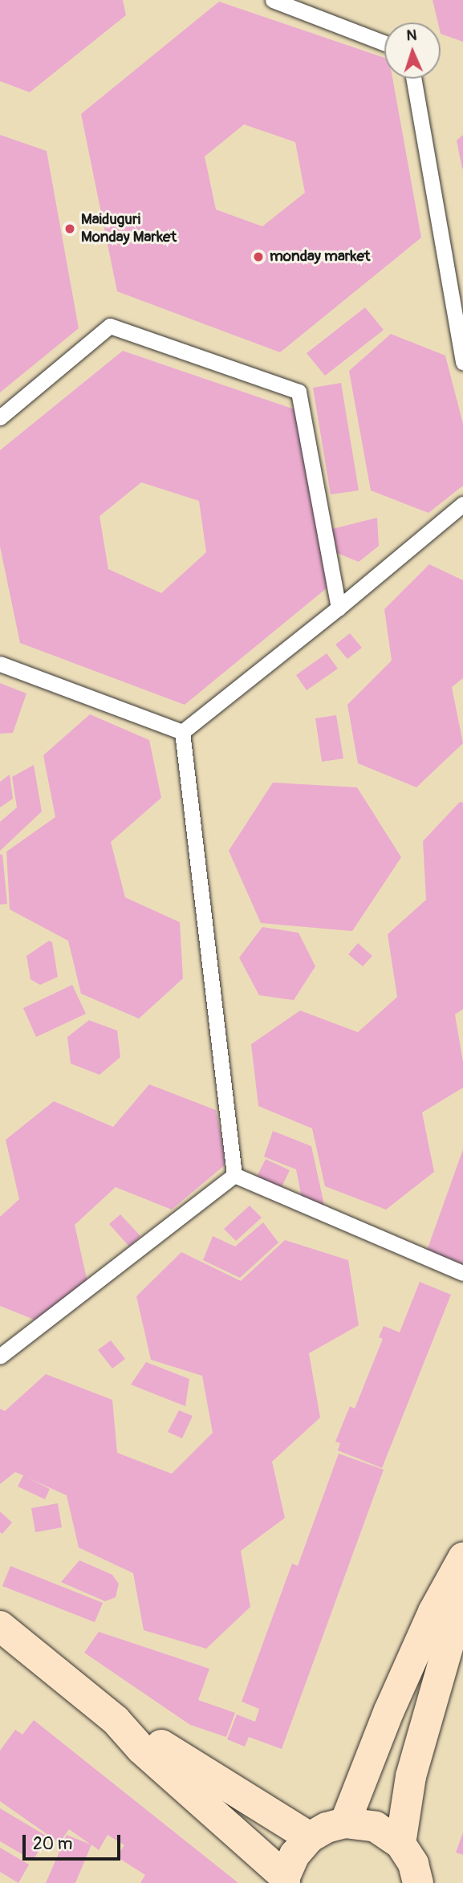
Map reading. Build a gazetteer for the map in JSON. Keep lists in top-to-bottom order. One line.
{"places":["Maiduguri Monday Market","monday market"],"scale_bar":"20 m","north":"top"}
